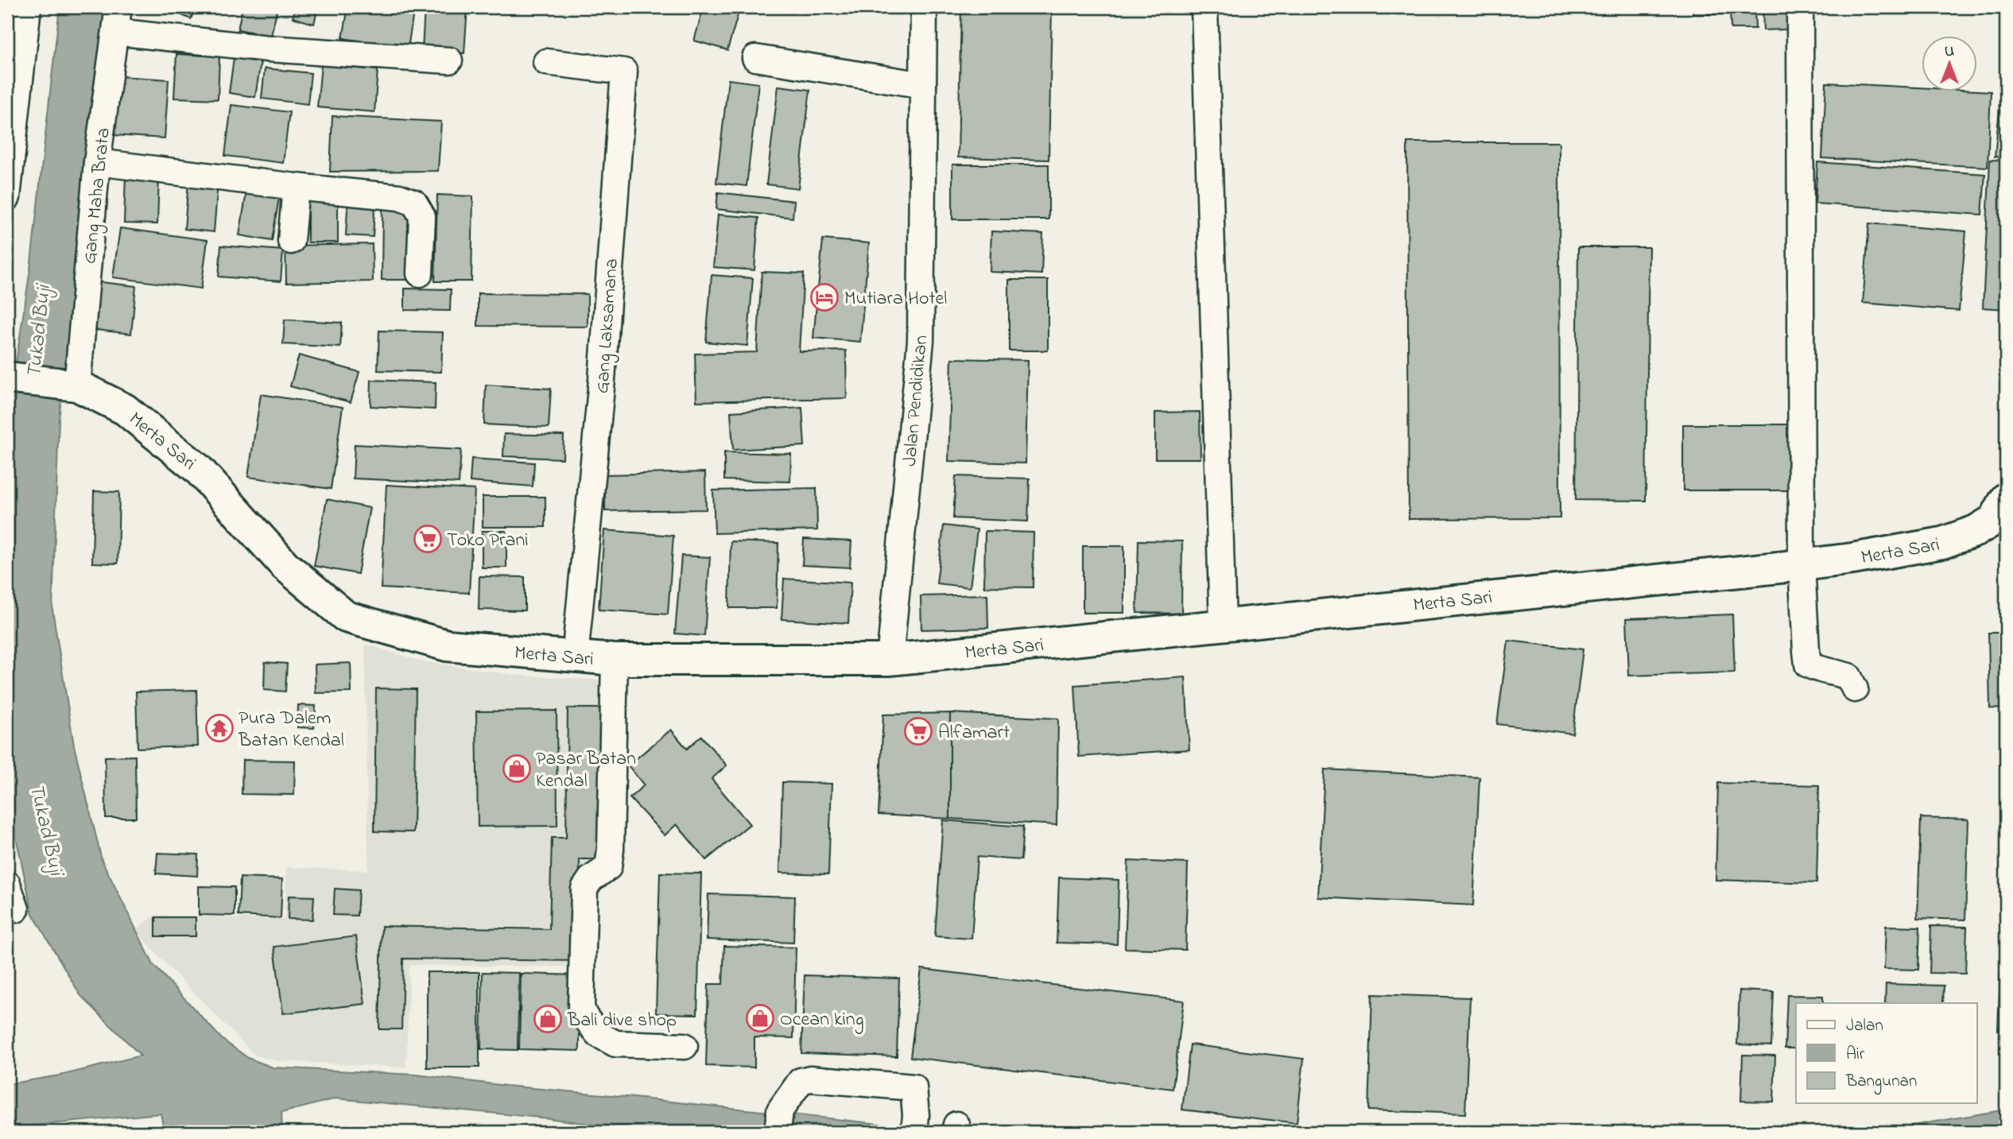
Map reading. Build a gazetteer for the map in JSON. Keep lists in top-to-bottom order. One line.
{"streets":{"street":["Gang Maha Brata","Gang Laksamana","Jalan Pendidikan","Merta Sari"]},"crossings":[["Gang Maha Brata","Merta Sari"],["Gang Laksamana","Merta Sari"],["Jalan Pendidikan","Merta Sari"]],"water":["Tukad Buji"],"places":{"hotel":["Mutiara Hotel"],"supermarket":["Toko Prani","Alfamart"],"temple":["Pura Dalem Batan Kendal"],"shop":["Pasar Batan Kendal","Ocean king","Bali dive shop"]},"legend":["Jalan","Air","Bangunan"],"north":"top"}
